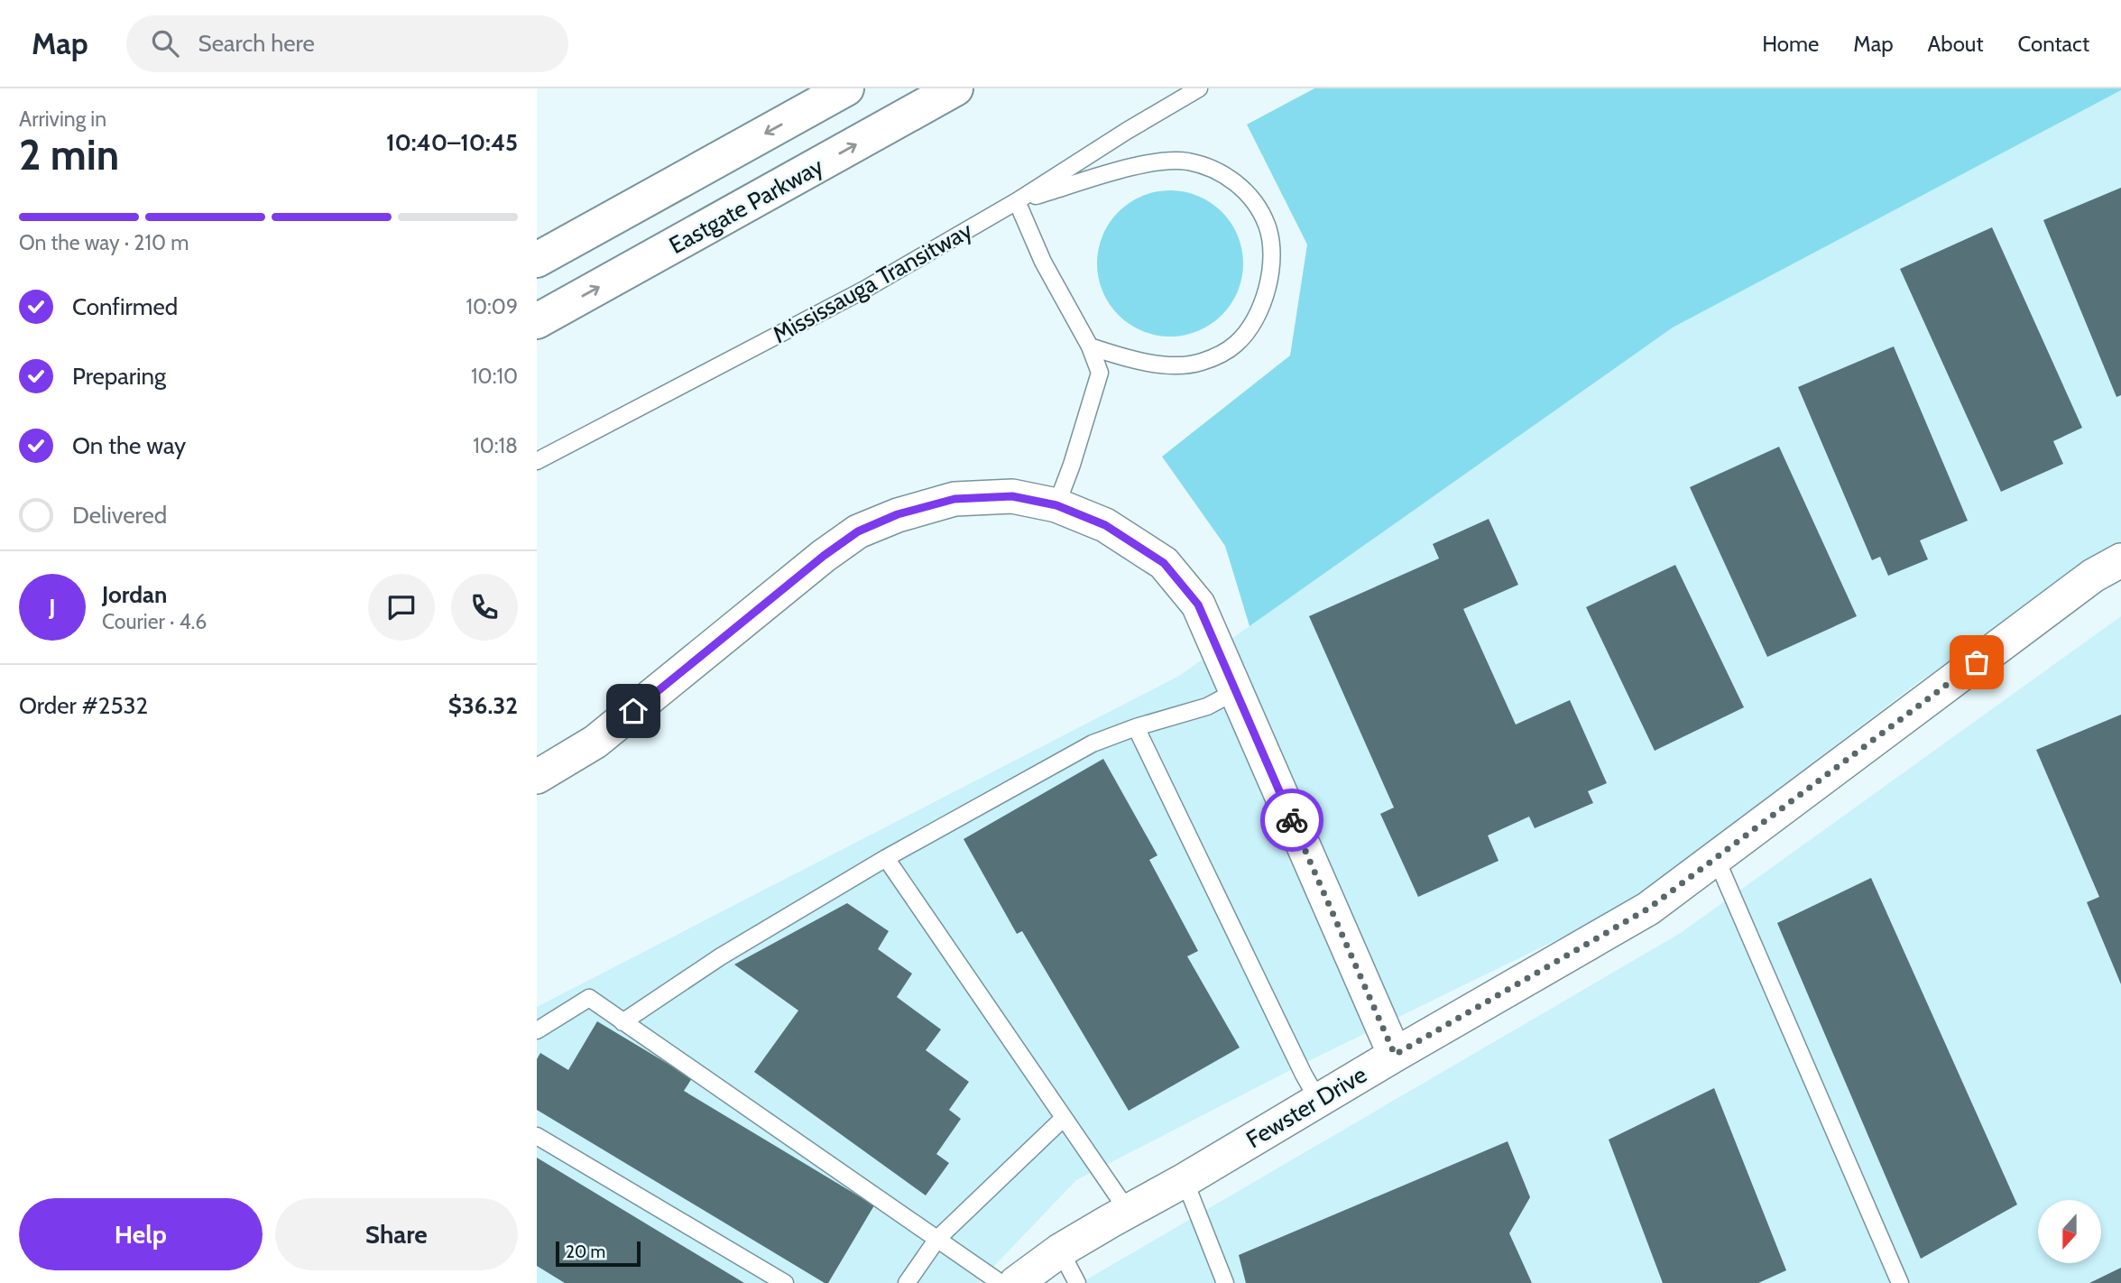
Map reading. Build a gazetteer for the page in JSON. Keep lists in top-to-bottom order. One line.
{"streets":{"main road":["Eastgate Parkway"],"street":["Fewster Drive"],"lane":["Mississauga Transitway"]},"scale_bar":"20 m","north":"bottom","page":{"header":"Map","search":"Search here","nav":["Home","Map","About","Contact"],"heading":["2 min","Arriving in","10:40–10:45"],"panel":["Jordan","Courier · 4.6","Order #2532","$36.32"],"bar":"On the way · 210 m","list":[["Confirmed","10:09"],["Preparing","10:10"],["On the way","10:18"],"Delivered"],"round":"J","buttons":["Help","Share"],"scale":"20 m"}}
